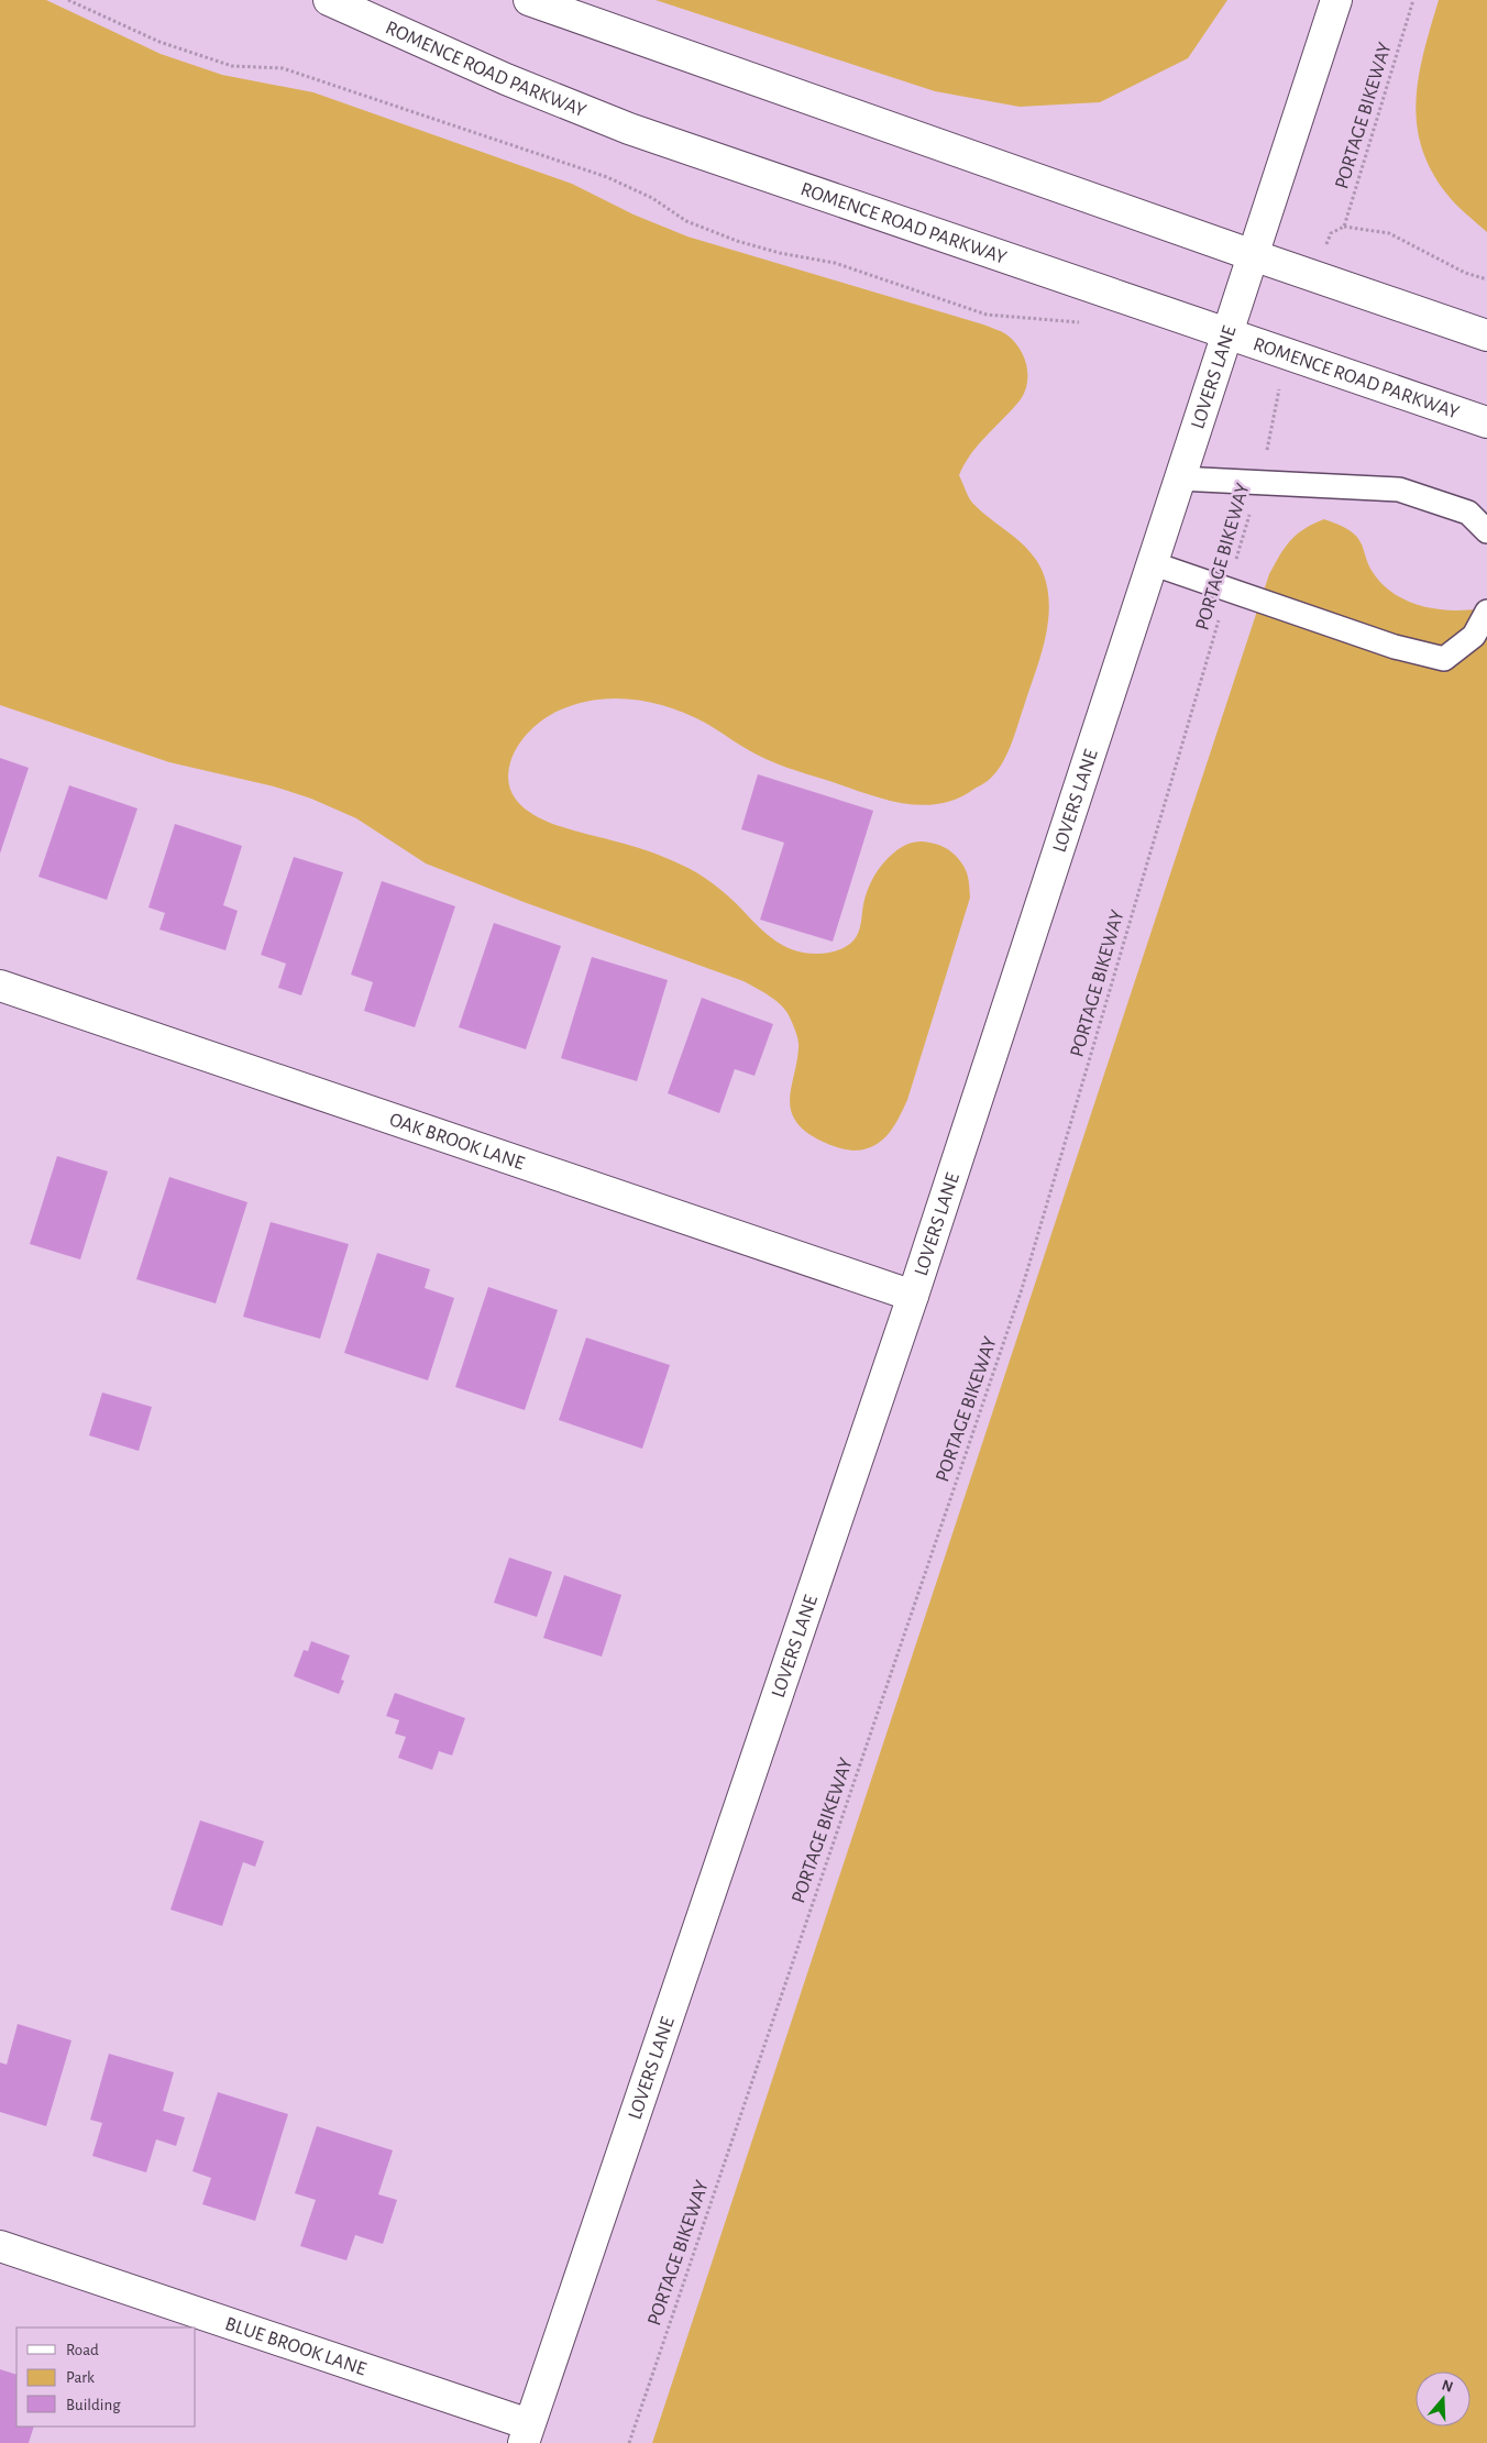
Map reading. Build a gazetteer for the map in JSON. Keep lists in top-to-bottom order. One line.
{"streets":{"street":["ROMENCE ROAD PARKWAY","LOVERS LANE","OAK BROOK LANE","BLUE BROOK LANE"],"path":["PORTAGE BIKEWAY"]},"crossings":[["ROMENCE ROAD PARKWAY","LOVERS LANE"],["LOVERS LANE","OAK BROOK LANE"],["LOVERS LANE","BLUE BROOK LANE"]],"legend":["Road","Park","Building"],"north":"top"}
